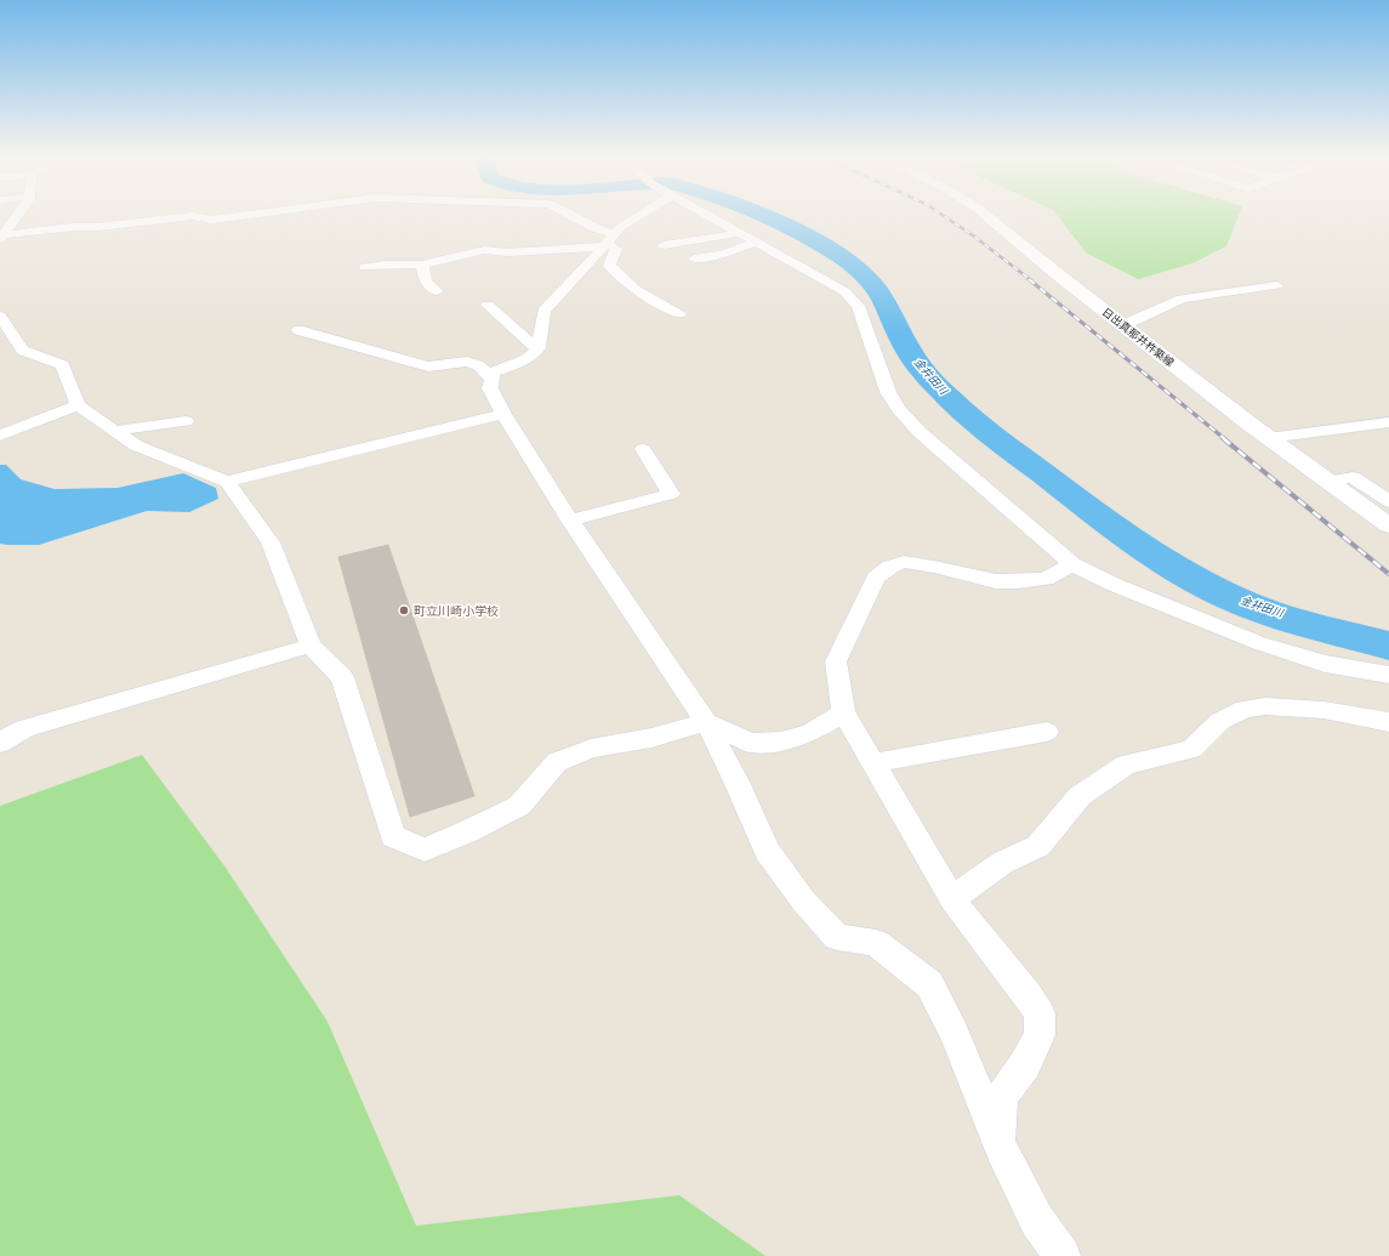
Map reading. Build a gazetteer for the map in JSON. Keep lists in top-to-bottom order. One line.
{"streets":{"main road":["日出真那井杵築線"]},"water":["金井田川"],"places":["町立川崎小学校"]}
